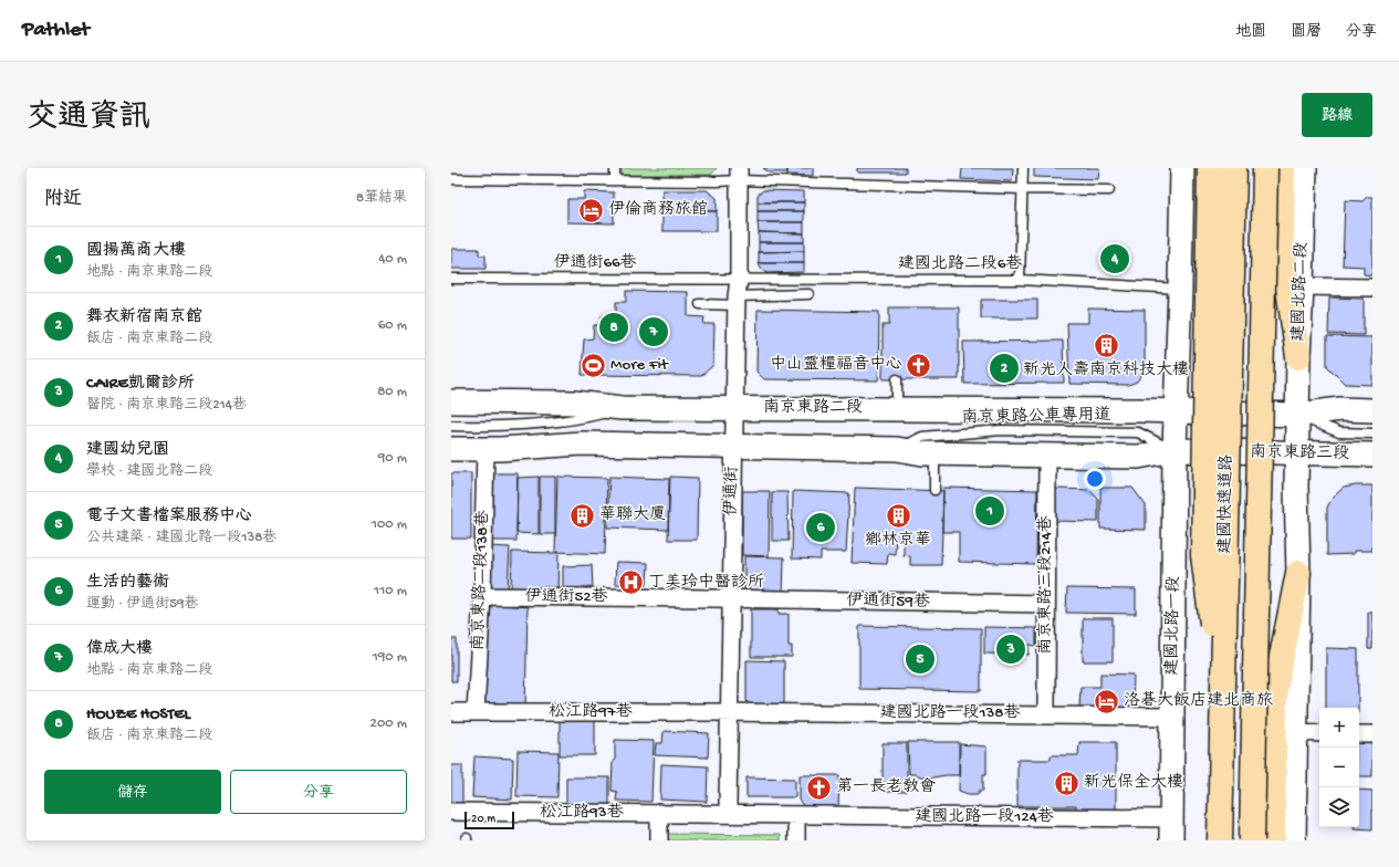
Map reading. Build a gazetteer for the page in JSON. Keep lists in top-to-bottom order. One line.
{"streets":{"highway":["建國快速道路"],"main road":["建國北路二段","南京東路二段","南京東路三段","建國北路一段"],"street":["伊通街","南京東路二段138巷","南京東路三段214巷","伊通街52巷","伊通街59巷","松江路97巷","建國北路一段138巷","松江路93巷","建國北路一段124巷"],"lane":["伊通街66巷","建國北路二段6巷","南京東路公車專用道"]},"crossings":[["伊通街66巷","建國北路二段6巷"],["伊通街66巷","伊通街"],["建國北路二段6巷","伊通街"],["南京東路二段","伊通街"],["南京東路二段","建國北路一段"],["南京東路公車專用道","南京東路三段"],["南京東路公車專用道","建國北路一段"],["南京東路三段","建國北路一段"],["伊通街","伊通街52巷"],["伊通街","伊通街59巷"],["伊通街","松江路97巷"],["伊通街","建國北路一段138巷"],["南京東路二段138巷","伊通街52巷"],["南京東路二段138巷","松江路97巷"],["南京東路三段214巷","伊通街59巷"],["南京東路三段214巷","建國北路一段138巷"],["伊通街52巷","伊通街59巷"],["建國北路一段","建國北路一段138巷"],["建國北路一段","建國北路一段124巷"],["松江路97巷","建國北路一段138巷"]],"places":{"hotel":["伊倫商務旅館","洛碁大飯店建北商旅"],"building":["新光人壽南京科技大樓","華聯大廈","鄉林京華","新光保全大樓"],"sports":["More Fit"],"church":["中山靈糧福音中心","第一長老教會"],"hospital":["丁美玲中醫診所"]},"scale_bar":"20 m","page":{"header":"Pathlet","nav":["地圖","圖層","分享"],"title":"交通資訊","buttons":["路線",["儲存","分享"]],"heading":["附近","8筆結果"],"list":[{"mark":"1","name":"國揚萬商大樓","note":"地點 · 南京東路二段","value":"40 m"},{"mark":"2","name":"舞衣新宿南京館","note":"飯店 · 南京東路二段","value":"60 m"},{"mark":"3","name":"CAIRE凱爾診所","note":"醫院 · 南京東路三段214巷","value":"80 m"},{"mark":"4","name":"建國幼兒園","note":"學校 · 建國北路二段","value":"90 m"},{"mark":"5","name":"電子文書檔案服務中心","note":"公共建築 · 建國北路一段138巷","value":"100 m"},{"mark":"6","name":"生活的藝術","note":"運動 · 伊通街59巷","value":"110 m"},{"mark":"7","name":"偉成大樓","note":"地點 · 南京東路二段","value":"190 m"},{"mark":"8","name":"HOUZE HOSTEL","note":"飯店 · 南京東路二段","value":"200 m"}],"pins":["4","8","7","2","1","6","3","5"],"map_buttons":["+","−"],"scale":"20 m"}}
